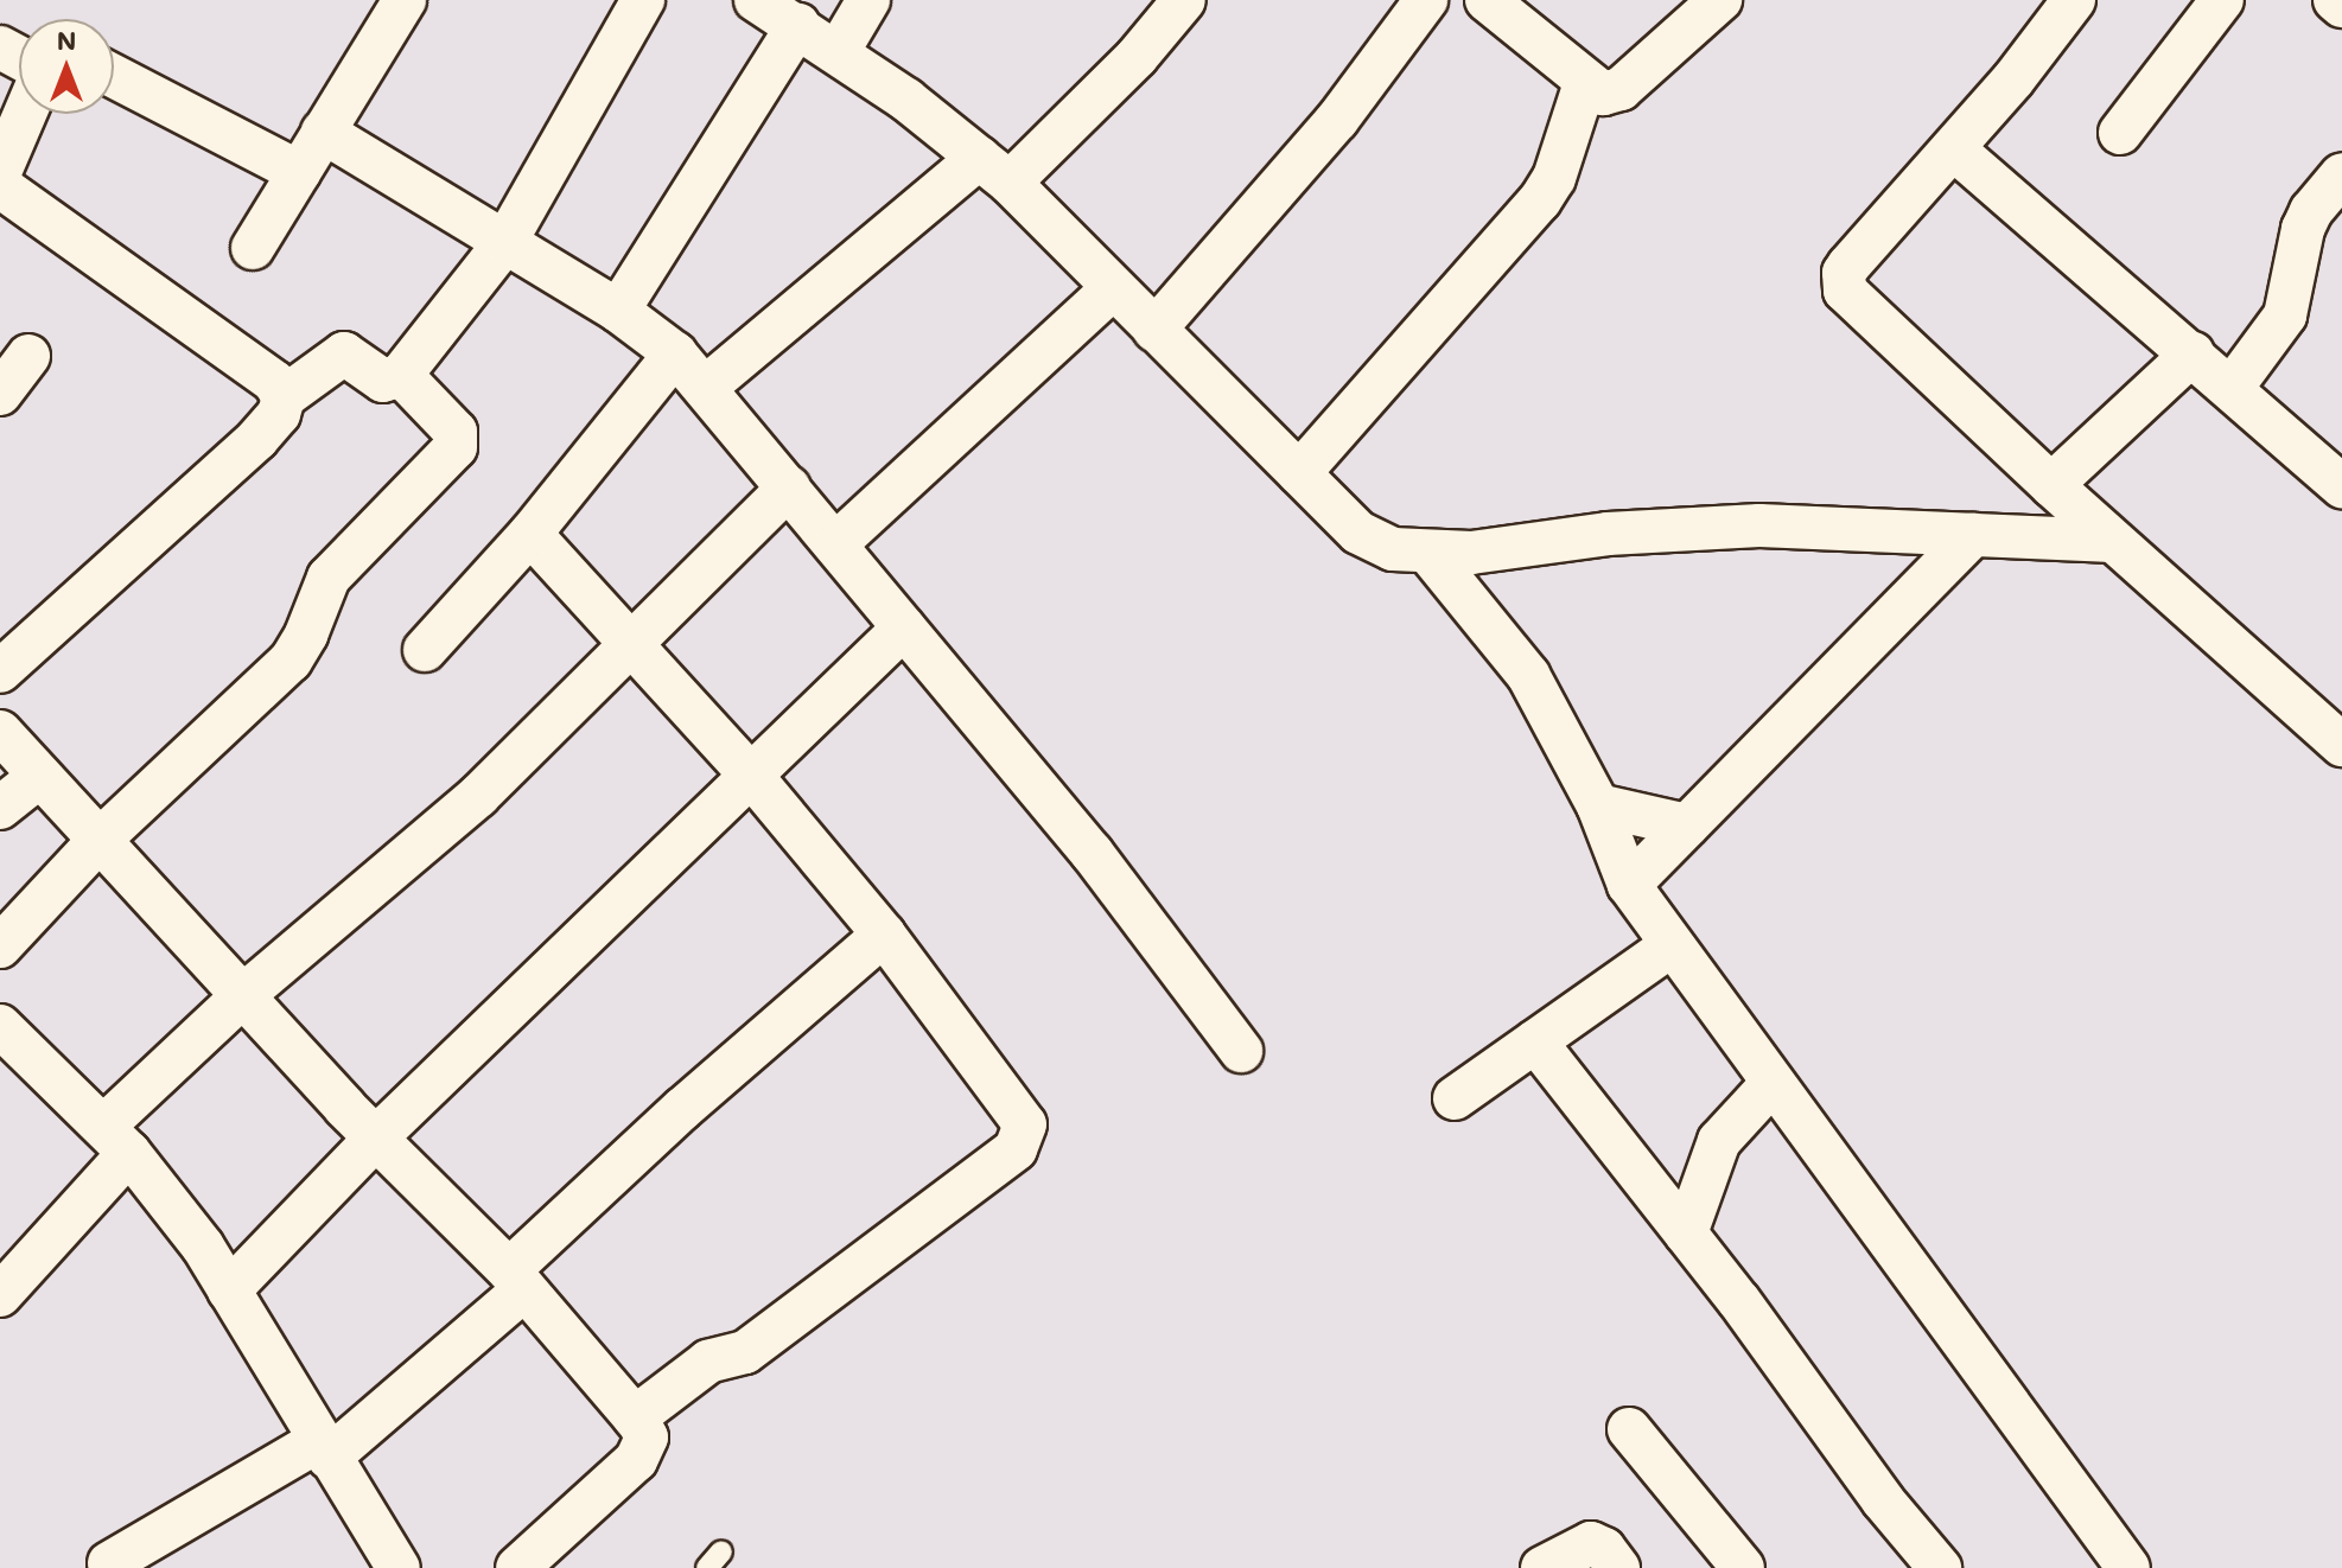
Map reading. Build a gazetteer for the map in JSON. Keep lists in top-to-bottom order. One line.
{"north":"top"}
